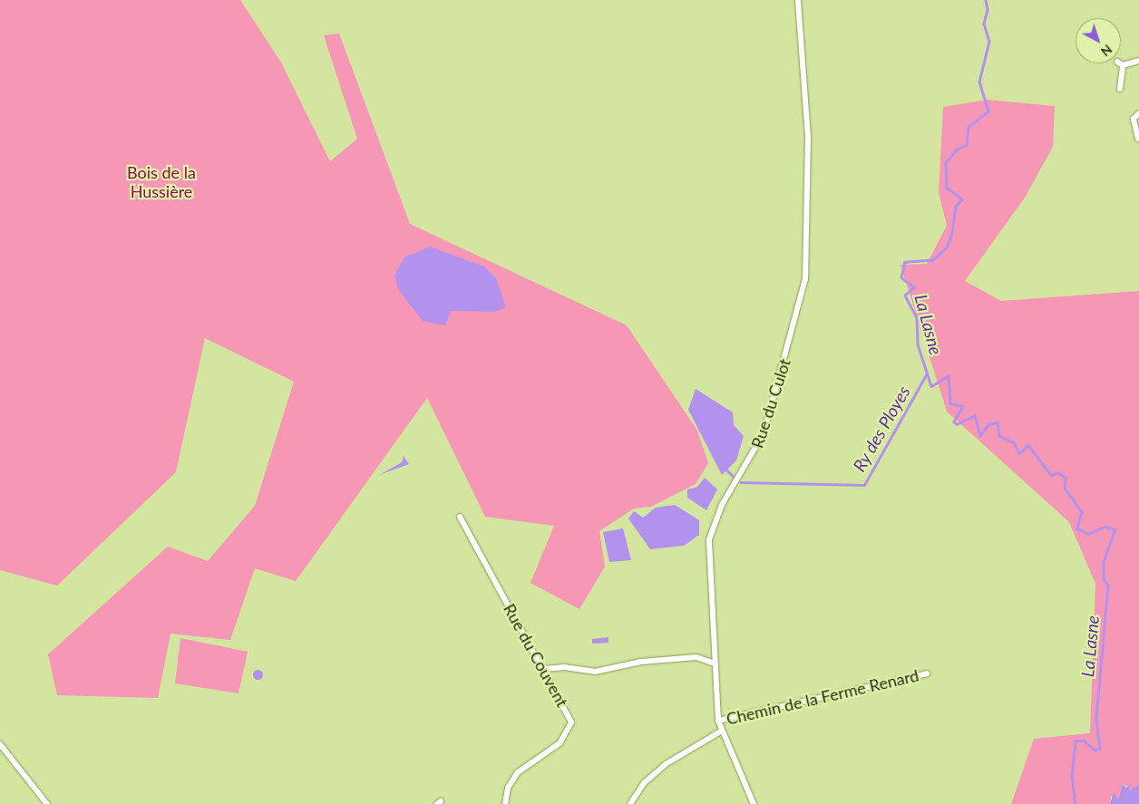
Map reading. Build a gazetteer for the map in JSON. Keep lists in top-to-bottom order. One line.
{"streets":{"street":["Rue du Culot","Rue du Couvent","Chemin de la Ferme Renard"]},"crossings":[["Rue du Culot","Chemin de la Ferme Renard"]],"water":["La Lasne","Ry des Ployes"],"parks":["Bois de la Hussière"],"north":"bottom right"}
